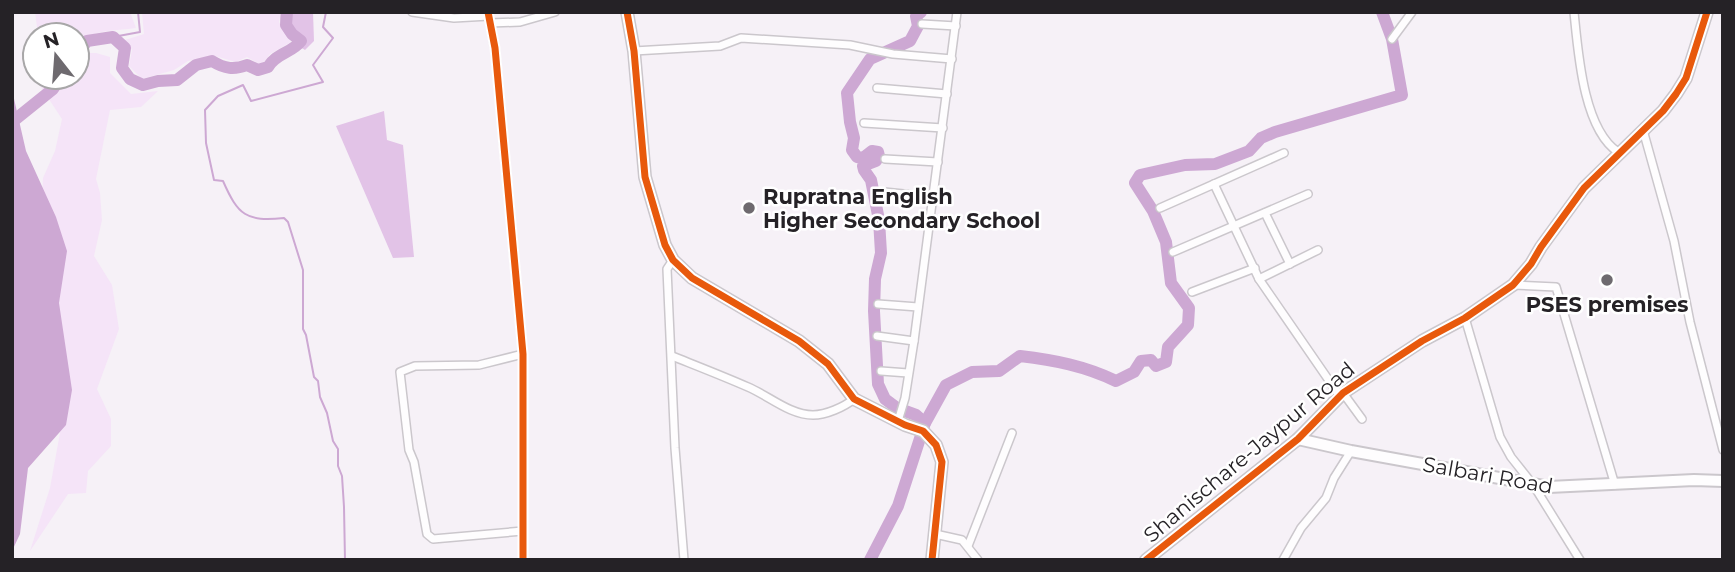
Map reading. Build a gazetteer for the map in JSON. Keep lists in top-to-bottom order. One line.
{"streets":{"street":["Shanischare-Jaypur Road","Salbari Road"]},"crossings":[["Shanischare-Jaypur Road","Salbari Road"]],"places":["Rupratna English Higher Secondary School","PSES premises"],"north":"top"}
